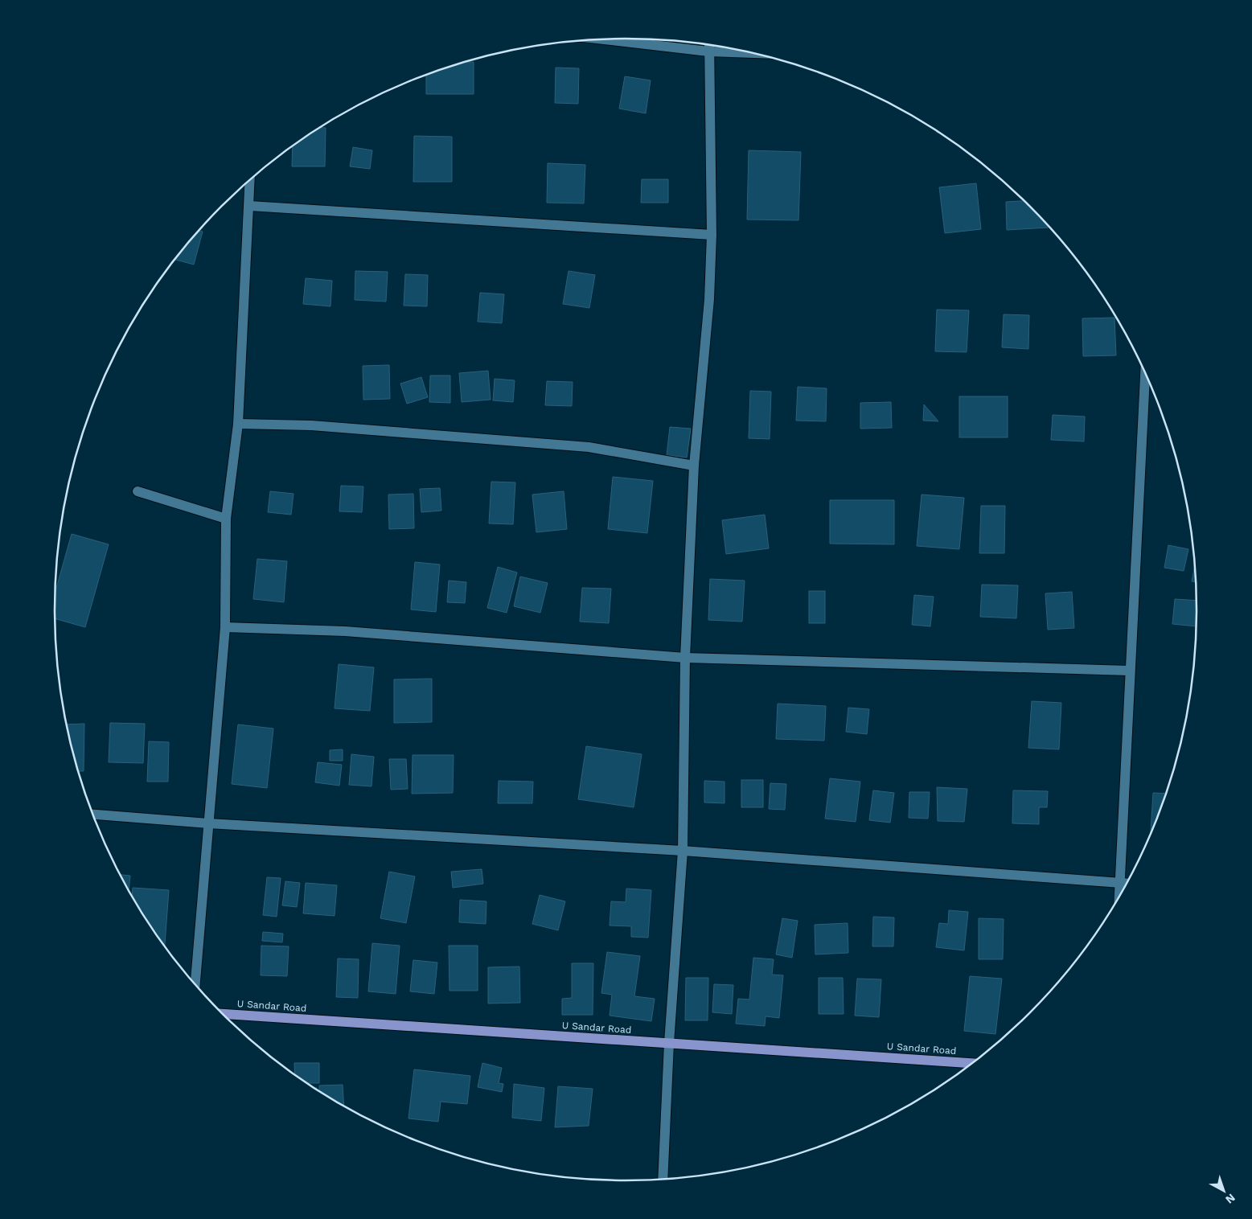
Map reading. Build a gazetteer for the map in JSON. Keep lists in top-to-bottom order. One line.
{"streets":{"main road":["U Sandar Road"]},"north":"bottom right"}
